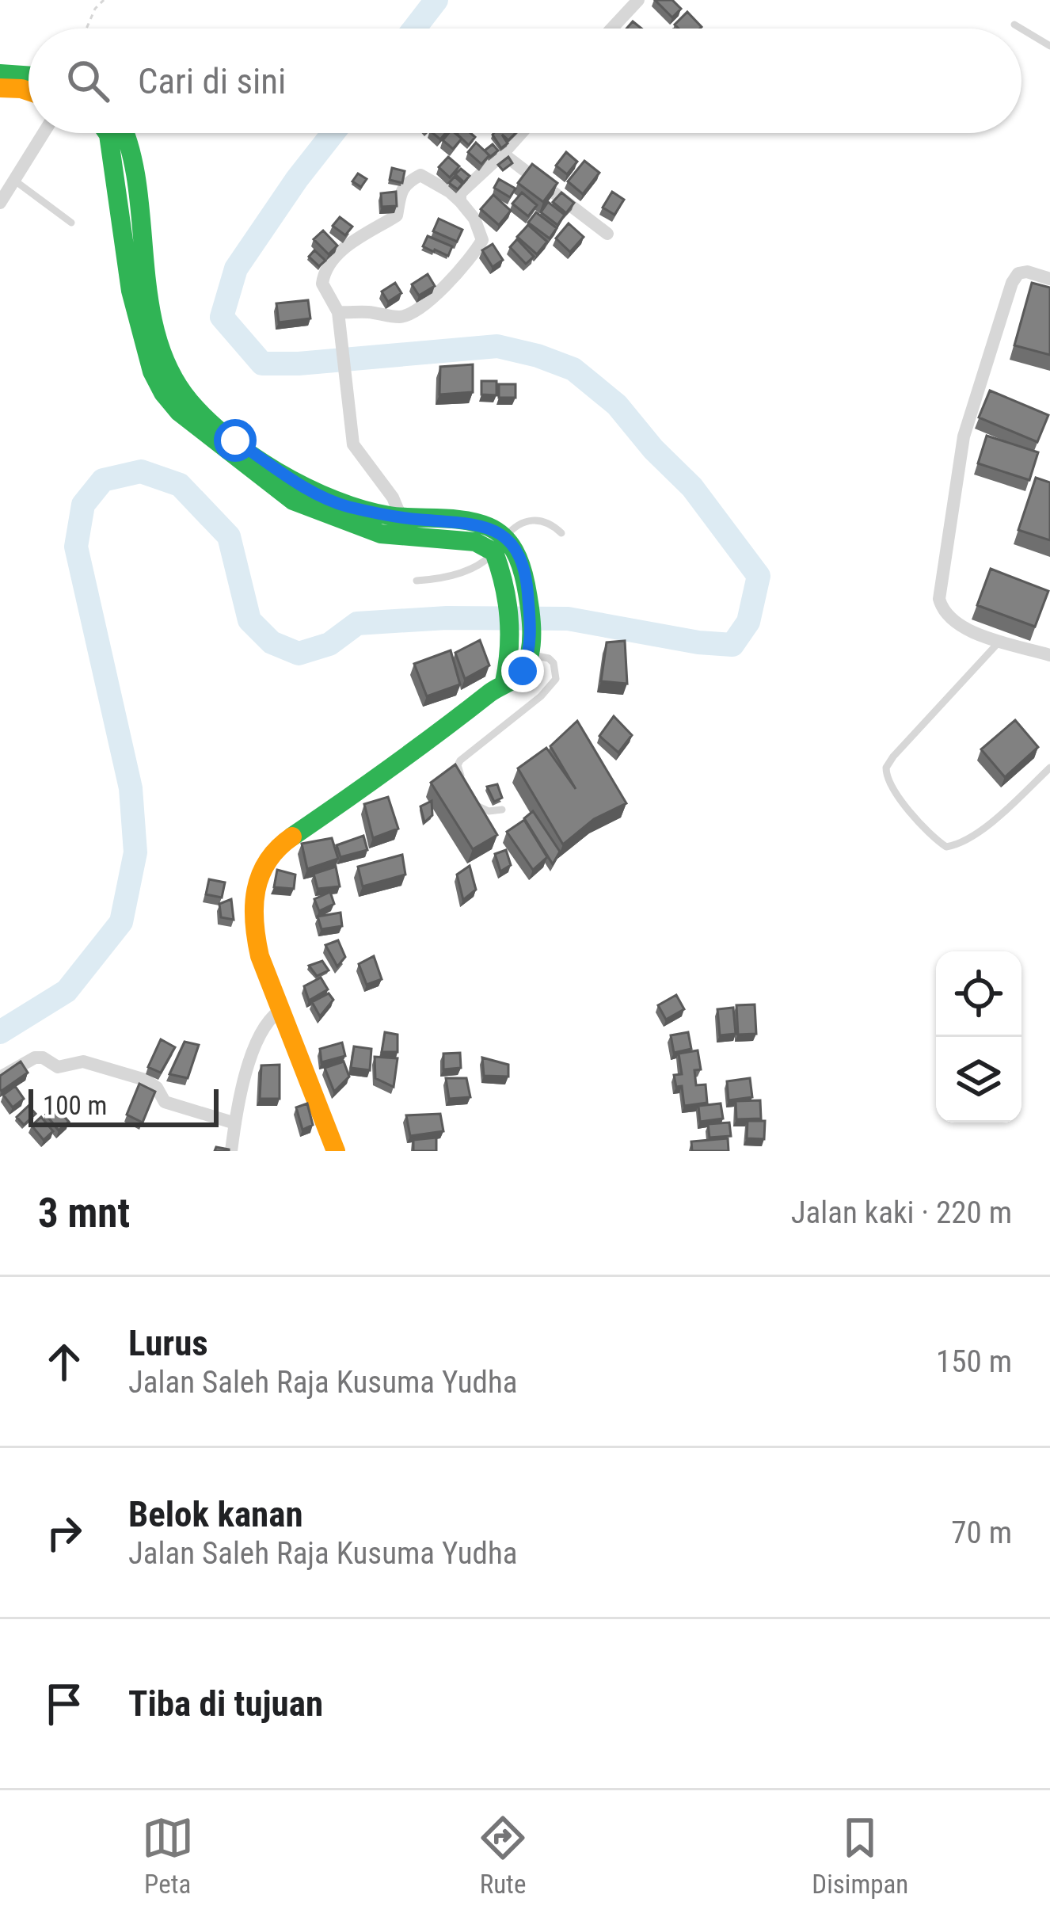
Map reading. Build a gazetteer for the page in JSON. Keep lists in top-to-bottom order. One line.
{"scale_bar":"100 m","page":{"search":"Cari di sini","scale":"100 m","heading":["3 mnt","Jalan kaki · 220 m"],"list":[["Lurus","Jalan Saleh Raja Kusuma Yudha","150 m"],["Belok kanan","Jalan Saleh Raja Kusuma Yudha","70 m"],"Tiba di tujuan"],"nav":["Peta","Rute","Disimpan"]}}
